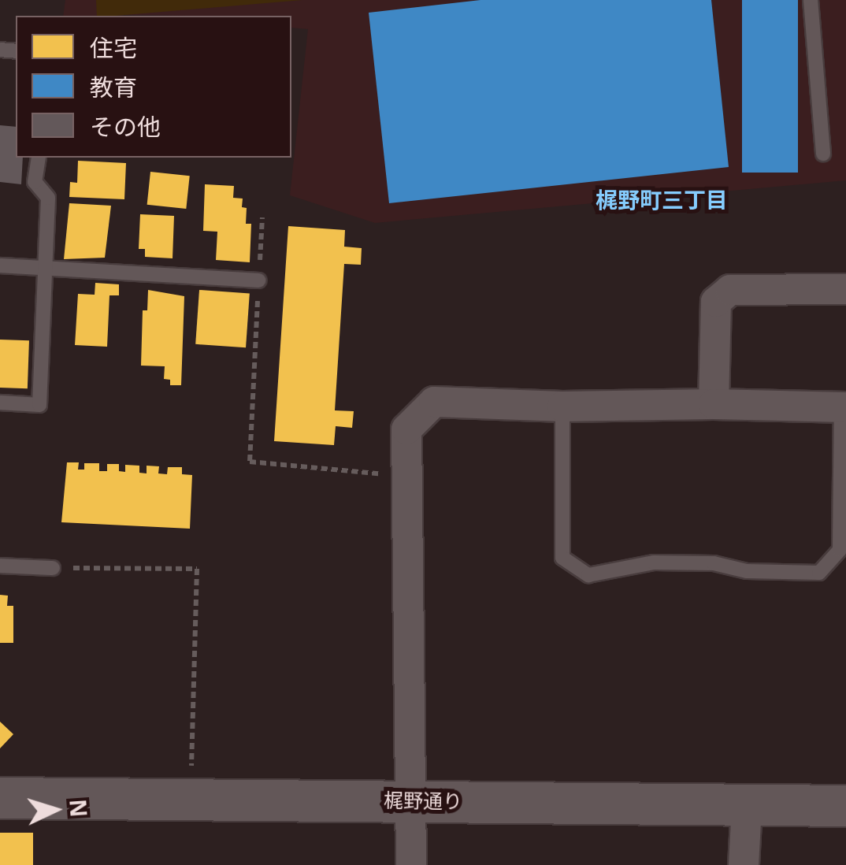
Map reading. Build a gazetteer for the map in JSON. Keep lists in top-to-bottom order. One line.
{"streets":{"street":["梶野通り"]},"districts":["梶野町三丁目"],"legend":["住宅","教育","その他"],"north":"right"}
